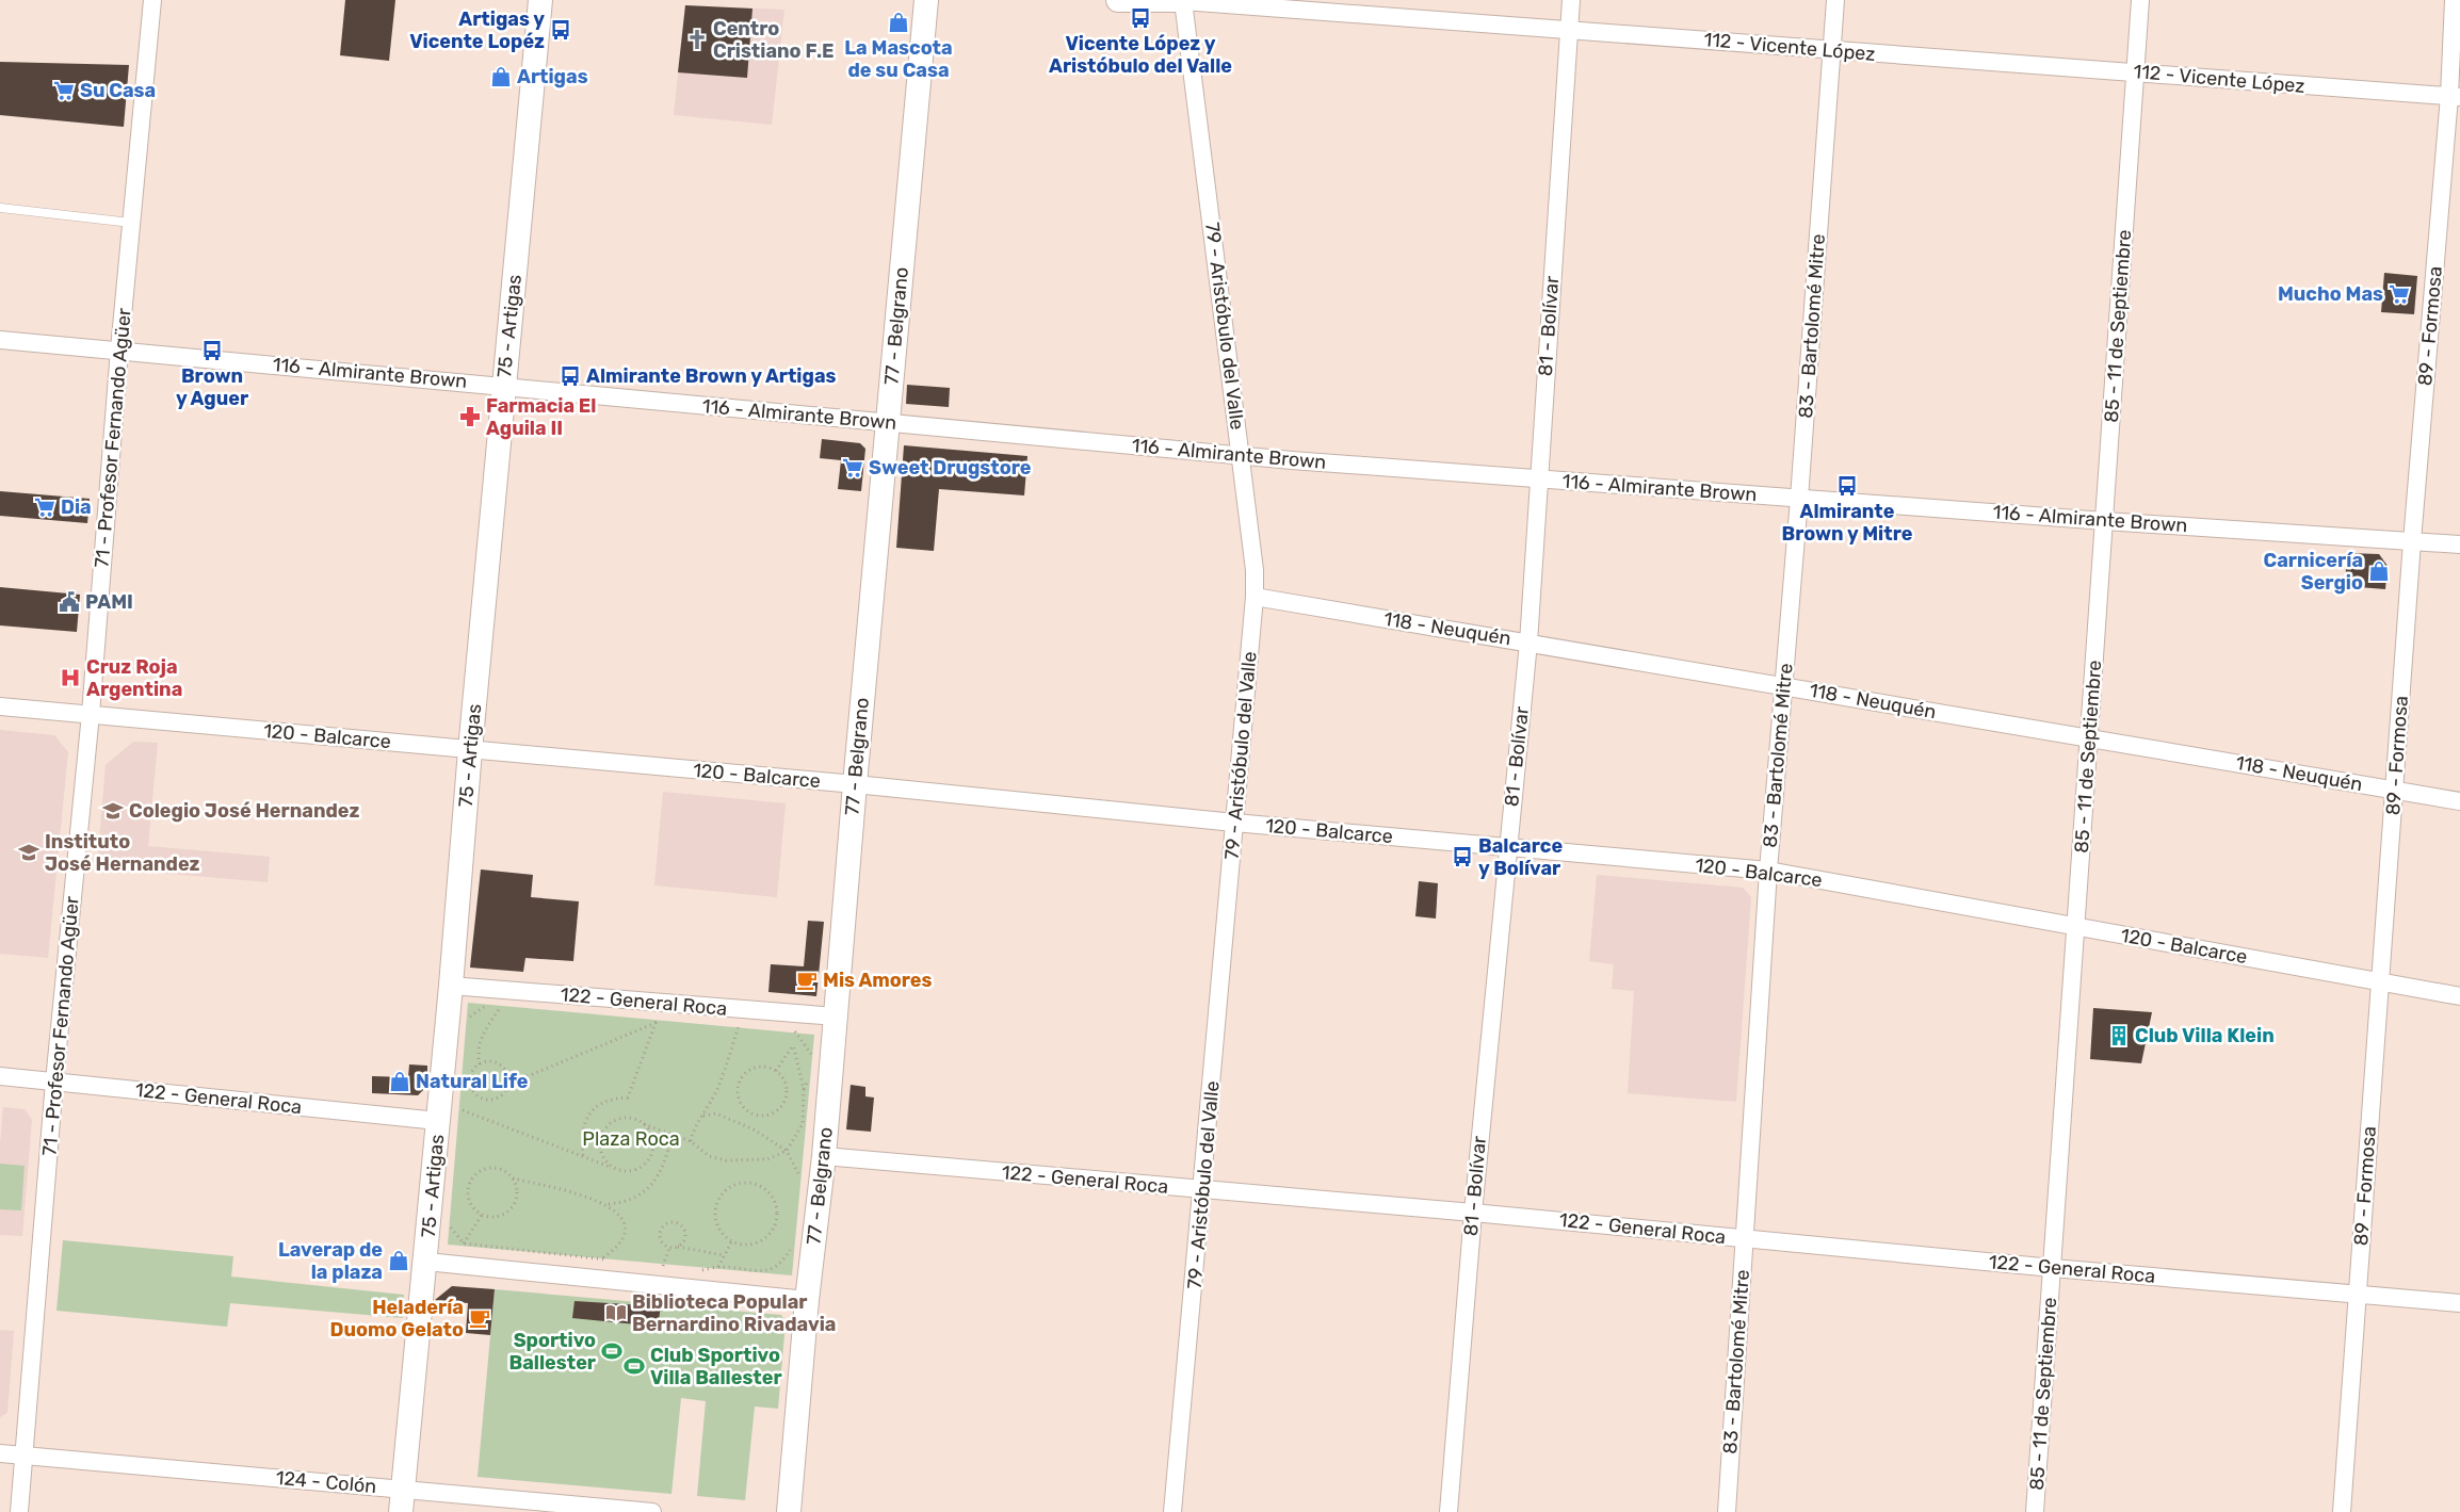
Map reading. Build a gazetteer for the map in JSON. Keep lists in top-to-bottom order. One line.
{"streets":{"street":["112 - Vicente López","75 - Artigas","77 - Belgrano","79 - Aristóbulo del Valle","81 - Bolívar","83 - Bartolomé Mitre","85 - 11 de Septiembre","89 - Formosa","116 - Almirante Brown","71 - Profesor Fernando Agüer","118 - Neuquén","120 - Balcarce","122 - General Roca","124 - Colón"]},"crossings":[["112 - Vicente López","79 - Aristóbulo del Valle"],["112 - Vicente López","81 - Bolívar"],["112 - Vicente López","83 - Bartolomé Mitre"],["112 - Vicente López","85 - 11 de Septiembre"],["112 - Vicente López","89 - Formosa"],["75 - Artigas","116 - Almirante Brown"],["75 - Artigas","120 - Balcarce"],["75 - Artigas","122 - General Roca"],["75 - Artigas","124 - Colón"],["77 - Belgrano","116 - Almirante Brown"],["77 - Belgrano","120 - Balcarce"],["77 - Belgrano","122 - General Roca"],["79 - Aristóbulo del Valle","116 - Almirante Brown"],["79 - Aristóbulo del Valle","118 - Neuquén"],["79 - Aristóbulo del Valle","120 - Balcarce"],["79 - Aristóbulo del Valle","122 - General Roca"],["81 - Bolívar","116 - Almirante Brown"],["81 - Bolívar","118 - Neuquén"],["81 - Bolívar","120 - Balcarce"],["81 - Bolívar","122 - General Roca"],["83 - Bartolomé Mitre","116 - Almirante Brown"],["83 - Bartolomé Mitre","118 - Neuquén"],["83 - Bartolomé Mitre","120 - Balcarce"],["83 - Bartolomé Mitre","122 - General Roca"],["85 - 11 de Septiembre","116 - Almirante Brown"],["85 - 11 de Septiembre","118 - Neuquén"],["85 - 11 de Septiembre","120 - Balcarce"],["85 - 11 de Septiembre","122 - General Roca"],["89 - Formosa","116 - Almirante Brown"],["89 - Formosa","118 - Neuquén"],["89 - Formosa","120 - Balcarce"],["89 - Formosa","122 - General Roca"],["116 - Almirante Brown","71 - Profesor Fernando Agüer"],["71 - Profesor Fernando Agüer","120 - Balcarce"],["71 - Profesor Fernando Agüer","122 - General Roca"],["71 - Profesor Fernando Agüer","124 - Colón"]],"parks":["Plaza Roca"],"places":{"bus stop":["Vicente López y Aristóbulo del Valle","Artigas y Vicente Lopéz","Brown y Aguer","Almirante Brown y Artigas","Almirante Brown y Mitre","Balcarce y Bolívar"],"shop":["La Mascota de su Casa","Artigas","Carnicería Sergio","Natural Life","Laverap de la plaza"],"church":["Centro Cristiano F.E"],"supermarket":["Su Casa","Mucho Mas","Sweet Drugstore","Dia"],"pharmacy":["Farmacia El Aguila II"],"public building":["PAMI"],"hospital":["Cruz Roja Argentina"],"school or university":["Colegio José Hernandez","Instituto José Hernandez"],"cafe":["Mis Amores","Heladería Duomo Gelato"],"building":["Club Villa Klein"],"library":["Biblioteca Popular Bernardino Rivadavia"],"sports":["Sportivo Ballester","Club Sportivo Villa Ballester"]}}
